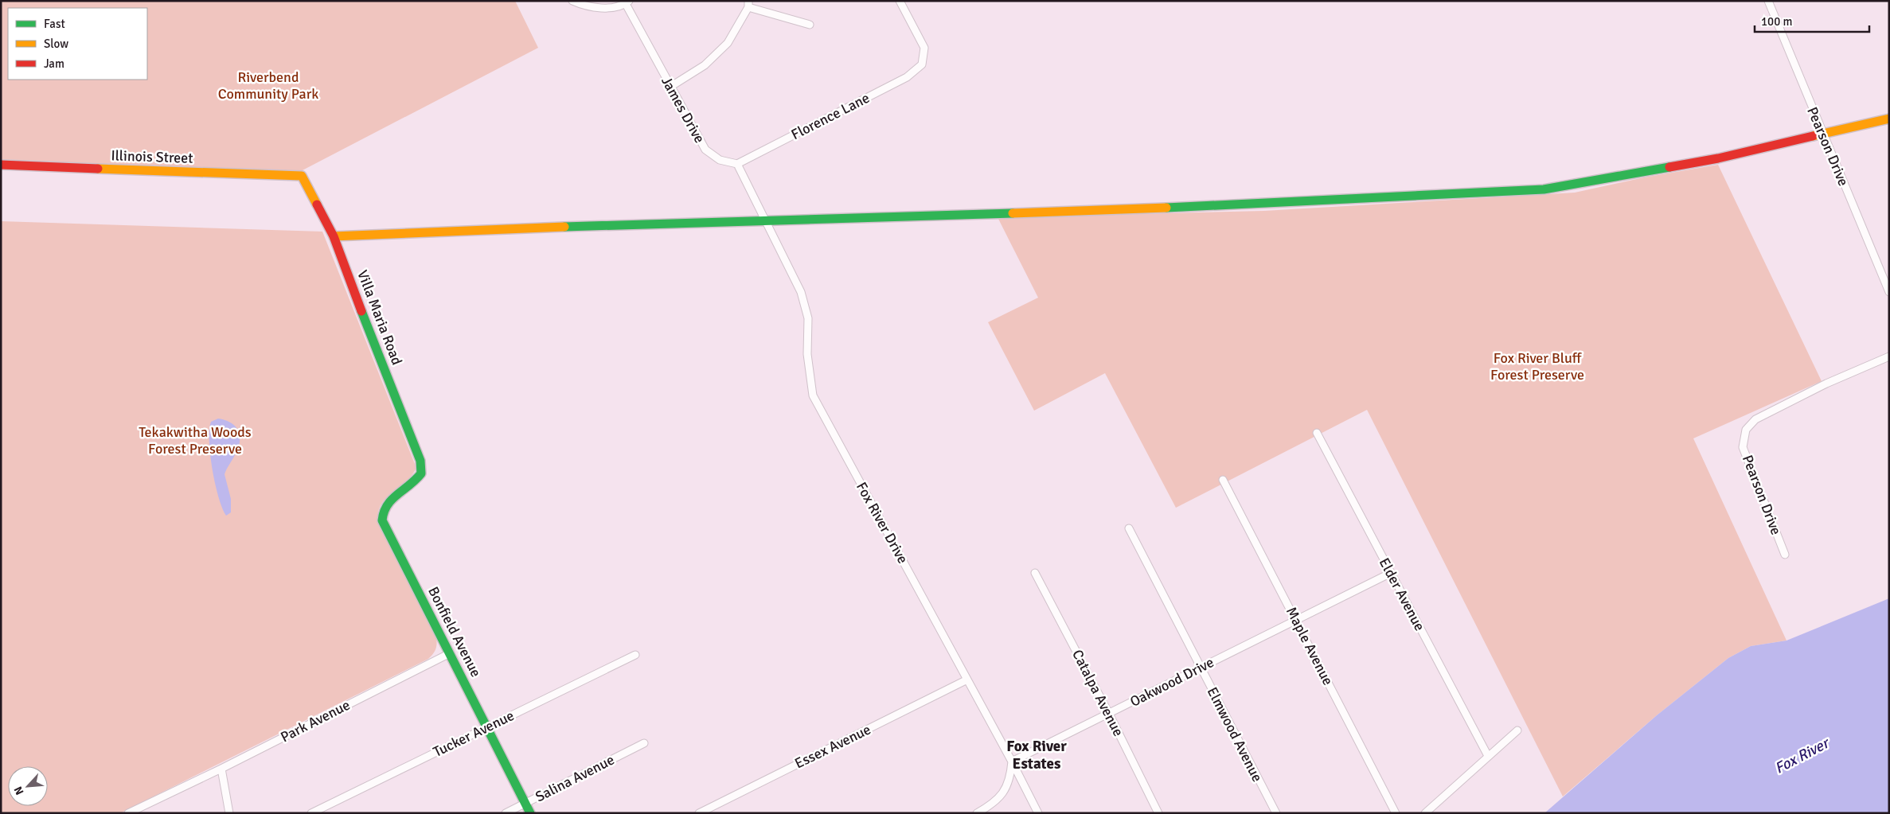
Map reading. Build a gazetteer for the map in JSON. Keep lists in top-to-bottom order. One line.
{"streets":{"street":["James Drive","Florence Lane","Pearson Drive","Illinois Street","Villa Maria Road","Fox River Drive","Elder Avenue","Bonfield Avenue","Maple Avenue","Oakwood Drive","Catalpa Avenue","Park Avenue","Tucker Avenue","Elmwood Avenue","Essex Avenue","Salina Avenue"]},"crossings":[["James Drive","Florence Lane"],["Illinois Street","Villa Maria Road"],["Villa Maria Road","Bonfield Avenue"],["Fox River Drive","Oakwood Drive"],["Fox River Drive","Essex Avenue"],["Elder Avenue","Oakwood Drive"],["Bonfield Avenue","Park Avenue"],["Bonfield Avenue","Tucker Avenue"],["Bonfield Avenue","Salina Avenue"],["Maple Avenue","Oakwood Drive"],["Oakwood Drive","Catalpa Avenue"],["Oakwood Drive","Elmwood Avenue"]],"districts":["Fox River Estates"],"water":["Fox River"],"parks":["Riverbend Community Park","Fox River Bluff Forest Preserve","Tekakwitha Woods Forest Preserve"],"legend":["Fast","Slow","Jam"],"scale_bar":"100 m","north":"bottom left"}
